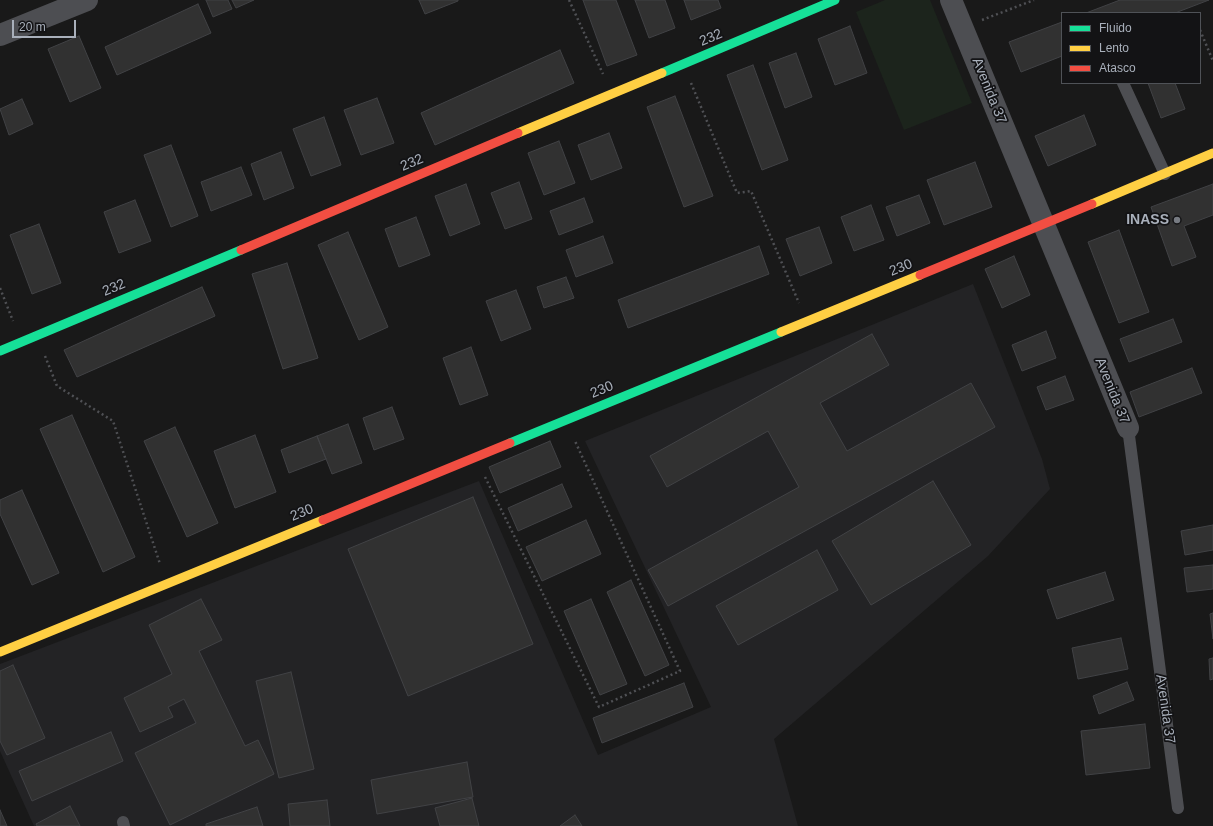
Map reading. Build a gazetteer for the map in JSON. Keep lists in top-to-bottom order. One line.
{"streets":{"street":["232","Avenida 37","230"]},"crossings":[["Avenida 37","230"]],"places":["INASS"],"legend":["Fluido","Lento","Atasco"],"scale_bar":"20 m"}
